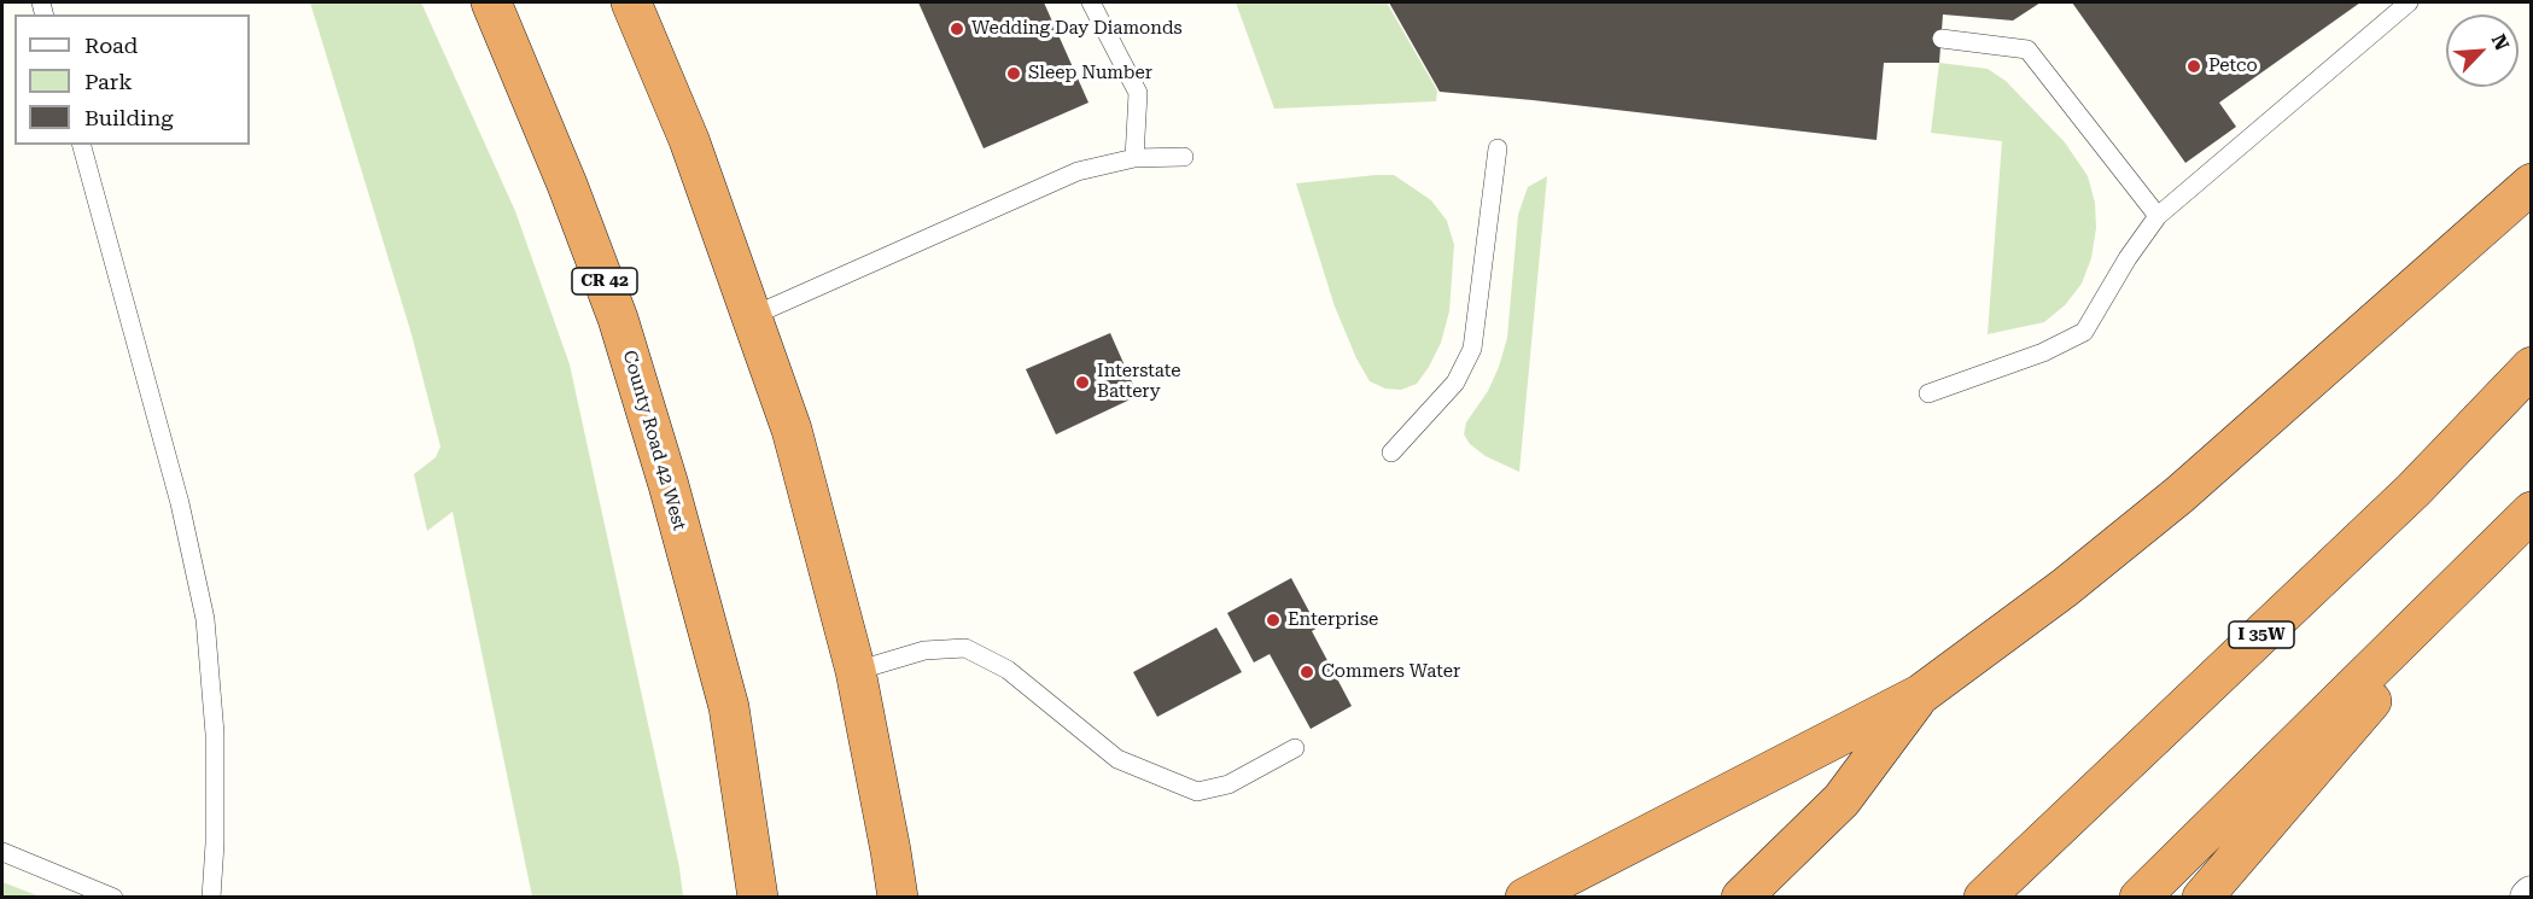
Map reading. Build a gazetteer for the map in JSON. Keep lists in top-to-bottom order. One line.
{"streets":{"highway":["CR 42","County Road 42 West","I 35W"]},"places":["Wedding Day Diamonds","Petco","Sleep Number","Interstate Battery","Enterprise","Commers Water"],"legend":["Road","Park","Building"],"north":"top right"}
